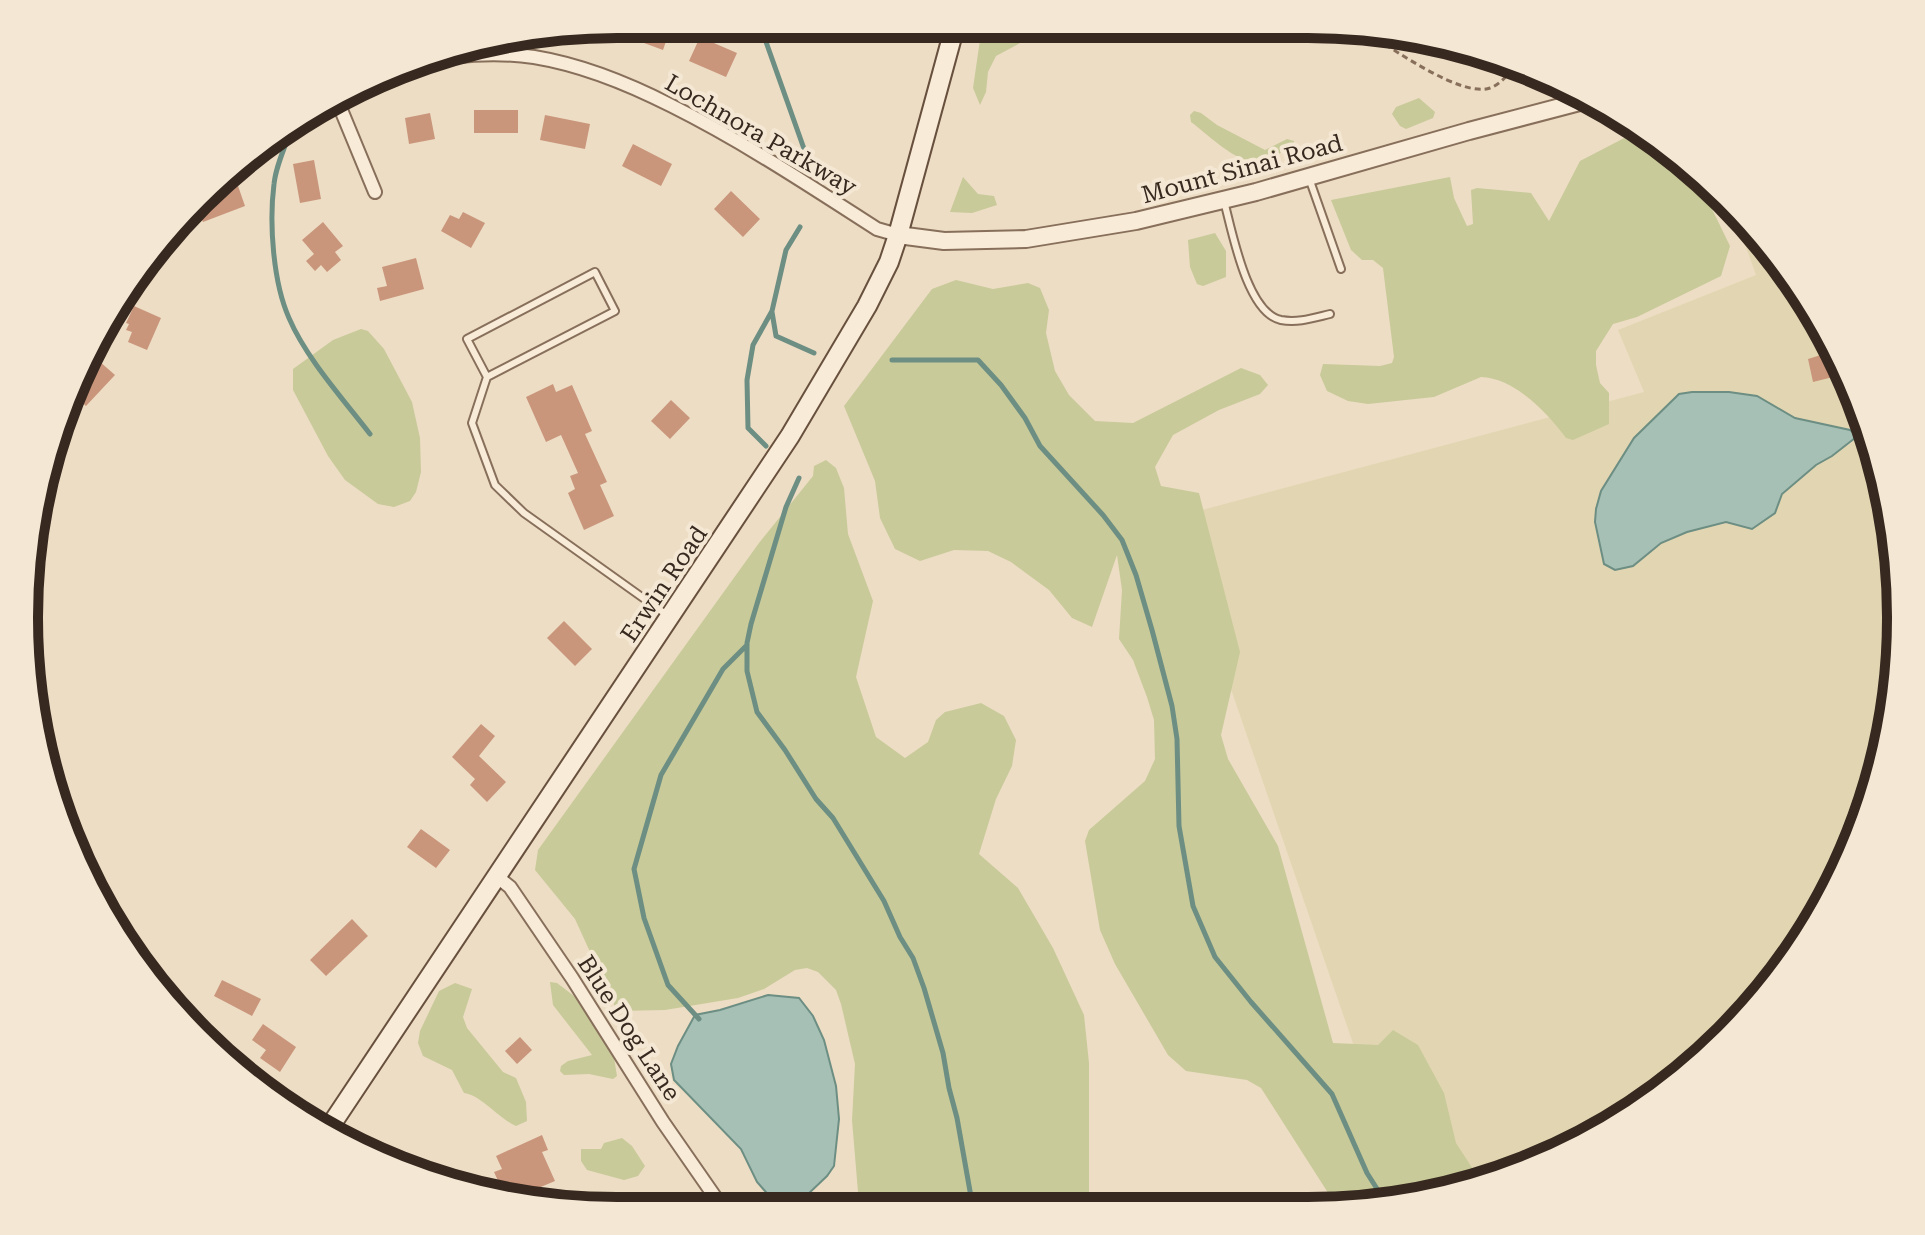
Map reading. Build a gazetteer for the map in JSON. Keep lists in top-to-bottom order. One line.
{"streets":{"main road":["Erwin Road"],"street":["Lochnora Parkway","Mount Sinai Road","Blue Dog Lane"]},"crossings":[["Lochnora Parkway","Mount Sinai Road"],["Lochnora Parkway","Erwin Road"],["Mount Sinai Road","Erwin Road"],["Erwin Road","Blue Dog Lane"]]}
